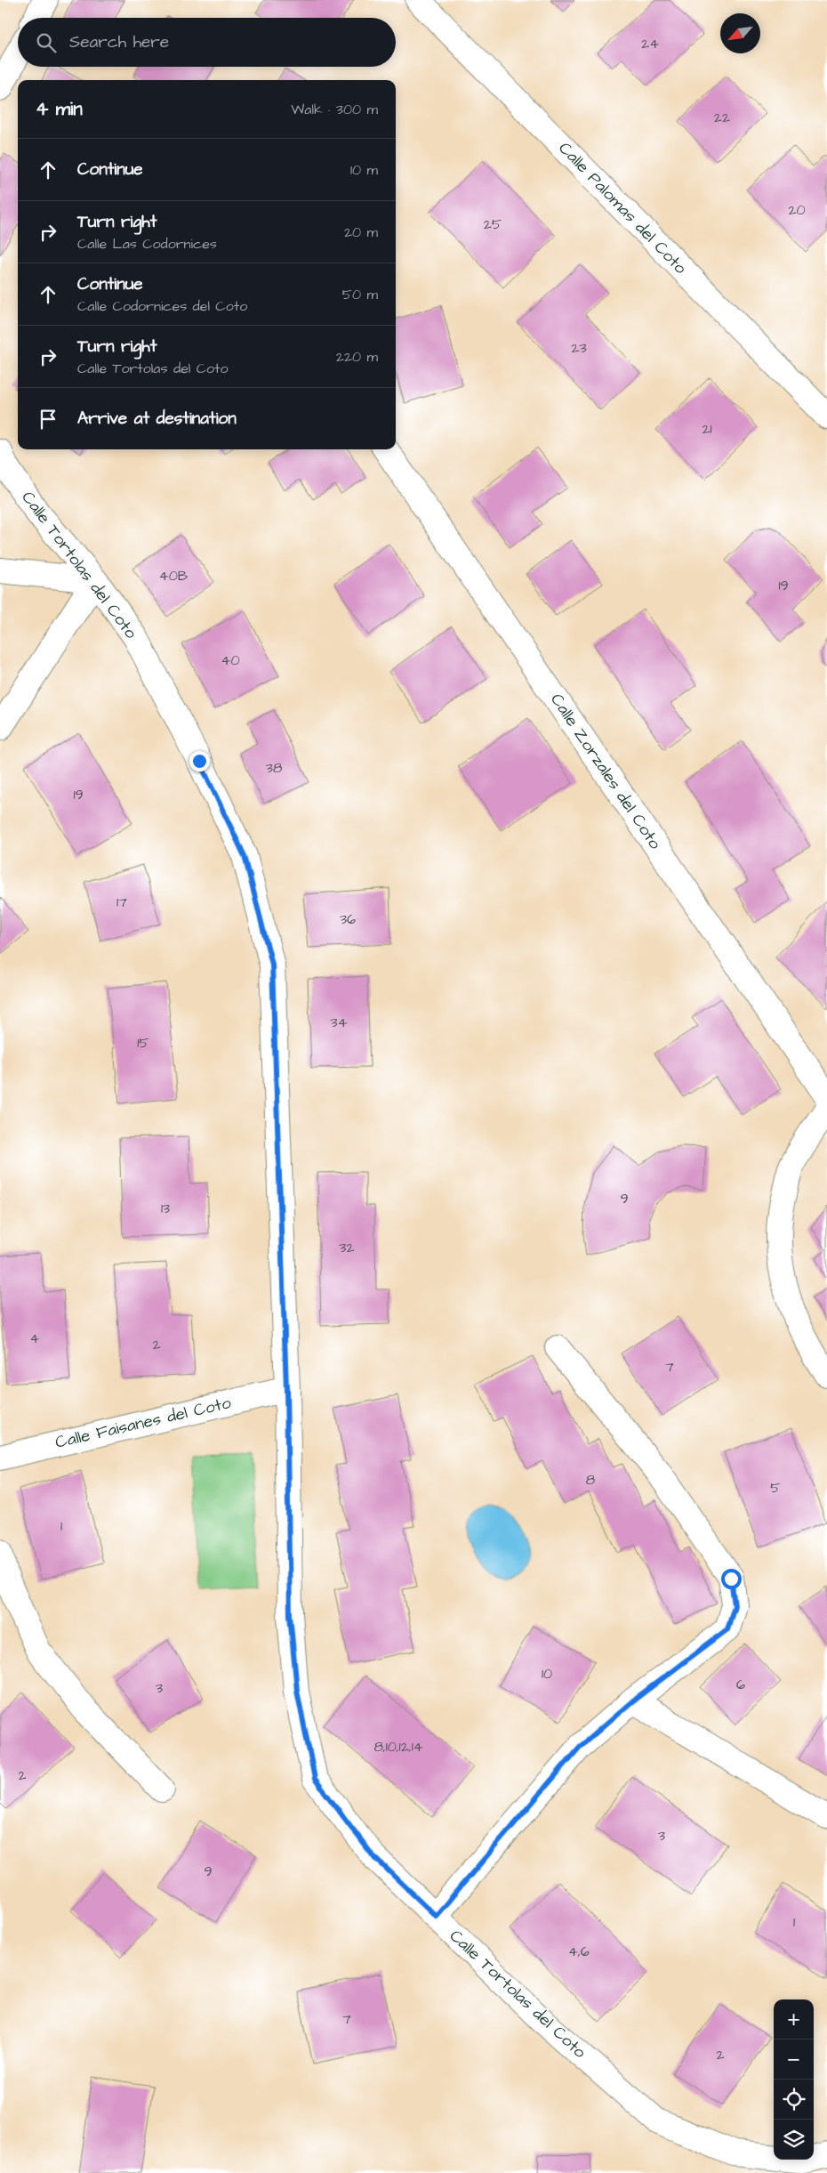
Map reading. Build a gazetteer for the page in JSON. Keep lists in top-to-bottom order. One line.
{"streets":{"street":["Calle Palomas del Coto","Calle Tortolas del Coto","Calle Zorzales del Coto","Calle Faisanes del Coto"]},"crossings":[["Calle Tortolas del Coto","Calle Faisanes del Coto"]],"house_numbers":["24","22","20","25","23","21","40B","19","40","38","19","17","36","34","15","9","13","32","4","2","7","8","5","1","10","6","3","8,10,12,14","2","3","9","1","4,6","7","2"],"north":"bottom left","page":{"search":"Search here","heading":["4 min","Walk · 300 m"],"list":[["Continue","10 m"],["Turn right","Calle Las Codornices","20 m"],["Continue","Calle Codornices del Coto","50 m"],["Turn right","Calle Tortolas del Coto","220 m"],"Arrive at destination"],"map_buttons":["+","−"]}}
